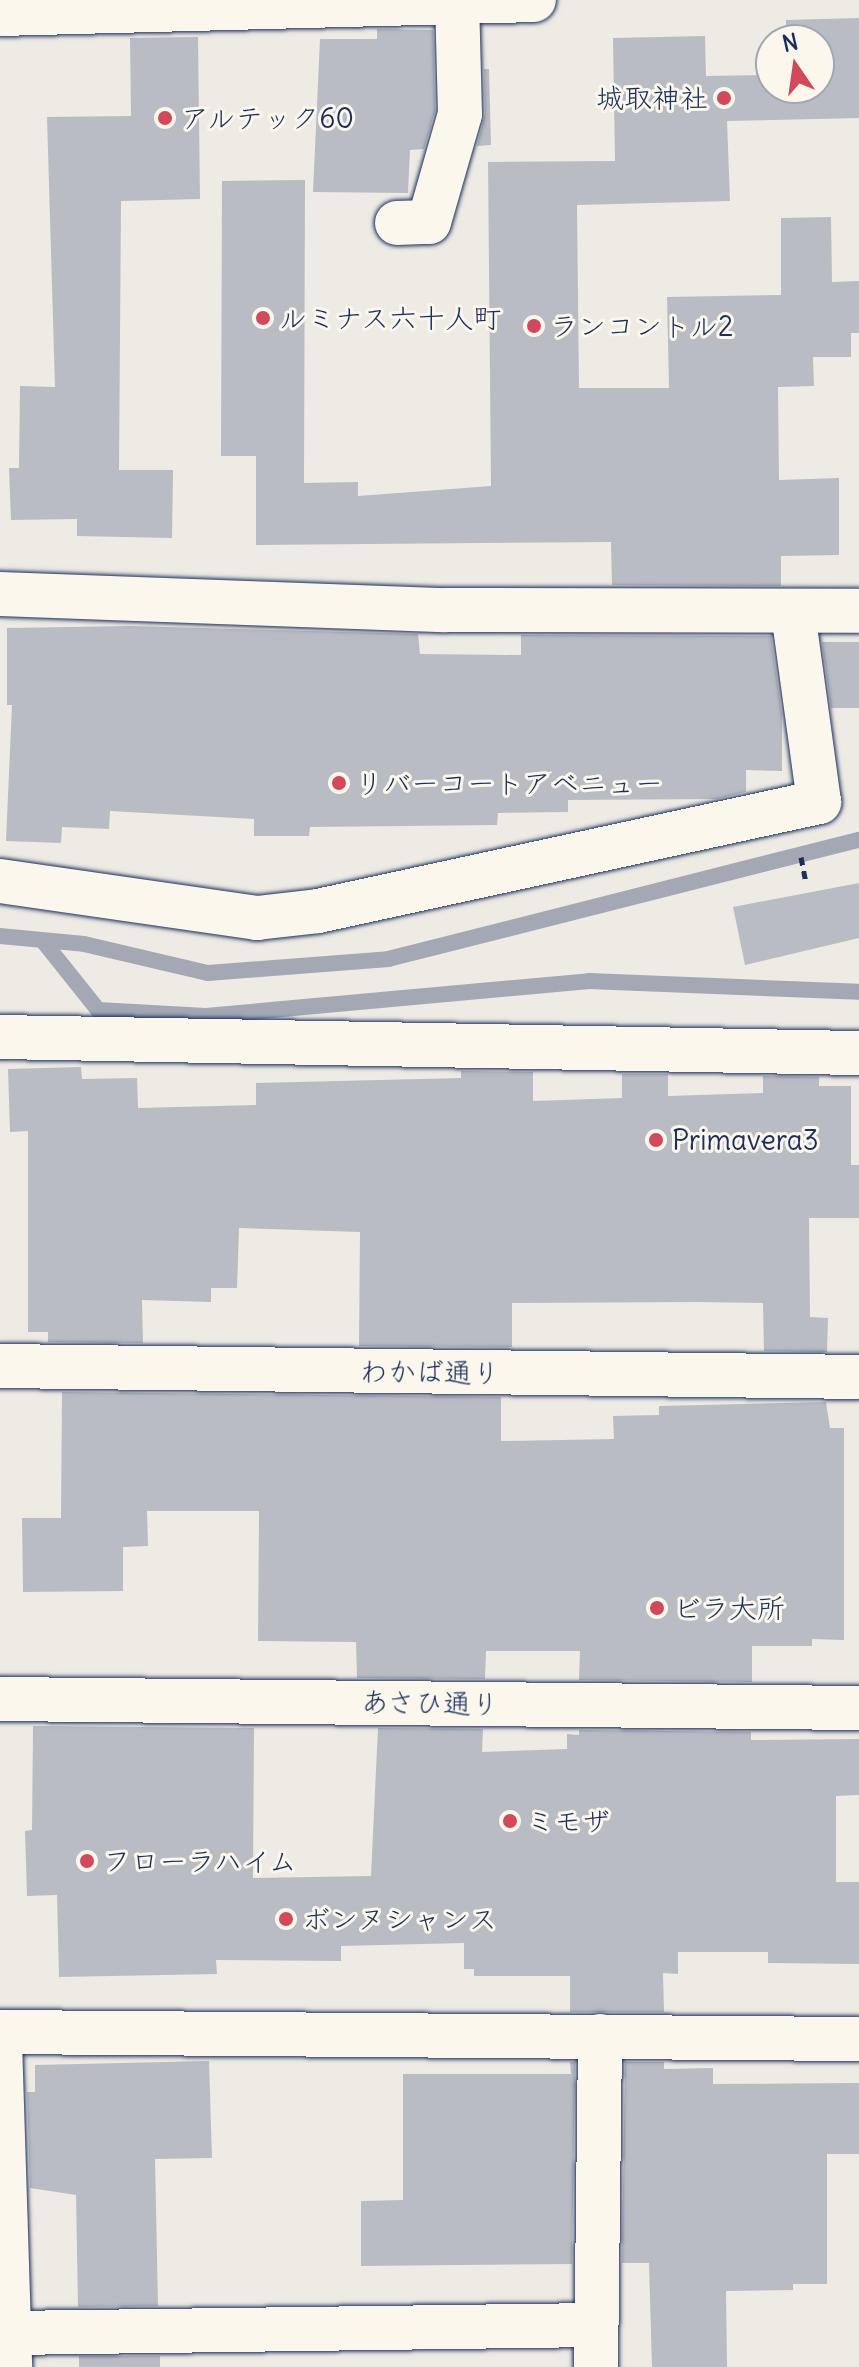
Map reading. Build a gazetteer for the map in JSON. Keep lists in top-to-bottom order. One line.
{"streets":{"street":["わかば通り","あさひ通り"]},"places":["城取神社","アルテック60","ルミナス六十人町","ランコントル2","リバーコートアベニュー","Primavera3","ビラ大所","ミモザ","フローラハイム","ボンヌシャンス"],"north":"top"}
